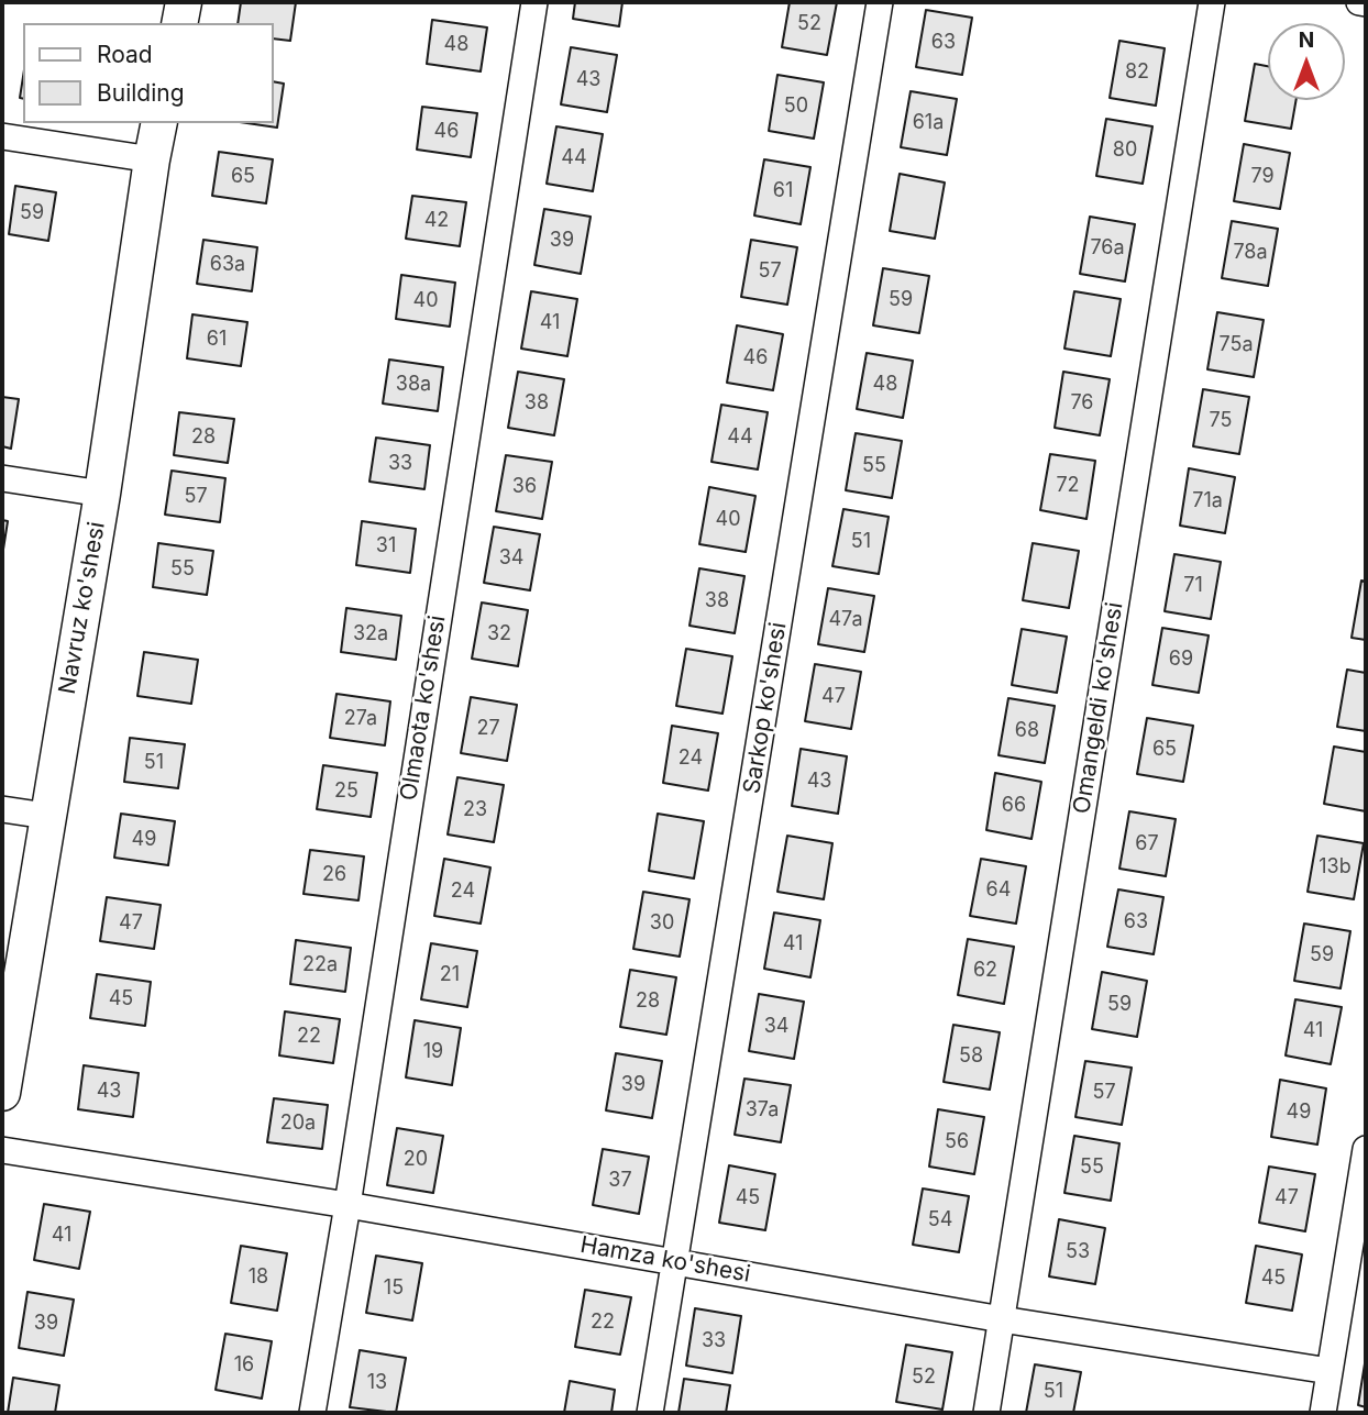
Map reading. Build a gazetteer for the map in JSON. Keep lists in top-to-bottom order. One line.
{"streets":{"street":["Navruz ko'shesi","Olmaota ko'shesi","Sarkop ko'shesi","Omangeldi ko'shesi","Hamza ko'shesi"]},"crossings":[["Olmaota ko'shesi","Hamza ko'shesi"],["Sarkop ko'shesi","Hamza ko'shesi"],["Omangeldi ko'shesi","Hamza ko'shesi"]],"house_numbers":["52","63","48","82","43","50","61a","46","80","44","65","79","61","59","42","39","76a","78a","63a","57","59","40","41","61","75a","46","38a","48","38","76","75","28","44","33","55","72","36","57","71a","40","51","31","34","55","71","38","47a","32a","32","69","47","27a","27","68","65","24","51","43","25","66","23","49","67","13b","26","64","24","63","47","30","41","59","22a","62","21","45","28","59","34","41","22","19","58","39","43","57","37a","49","20a","56","20","55","37","45","47","54","41","53","18","45","15","22","39","33","16","52","13","51"],"legend":["Road","Building"],"north":"top"}
